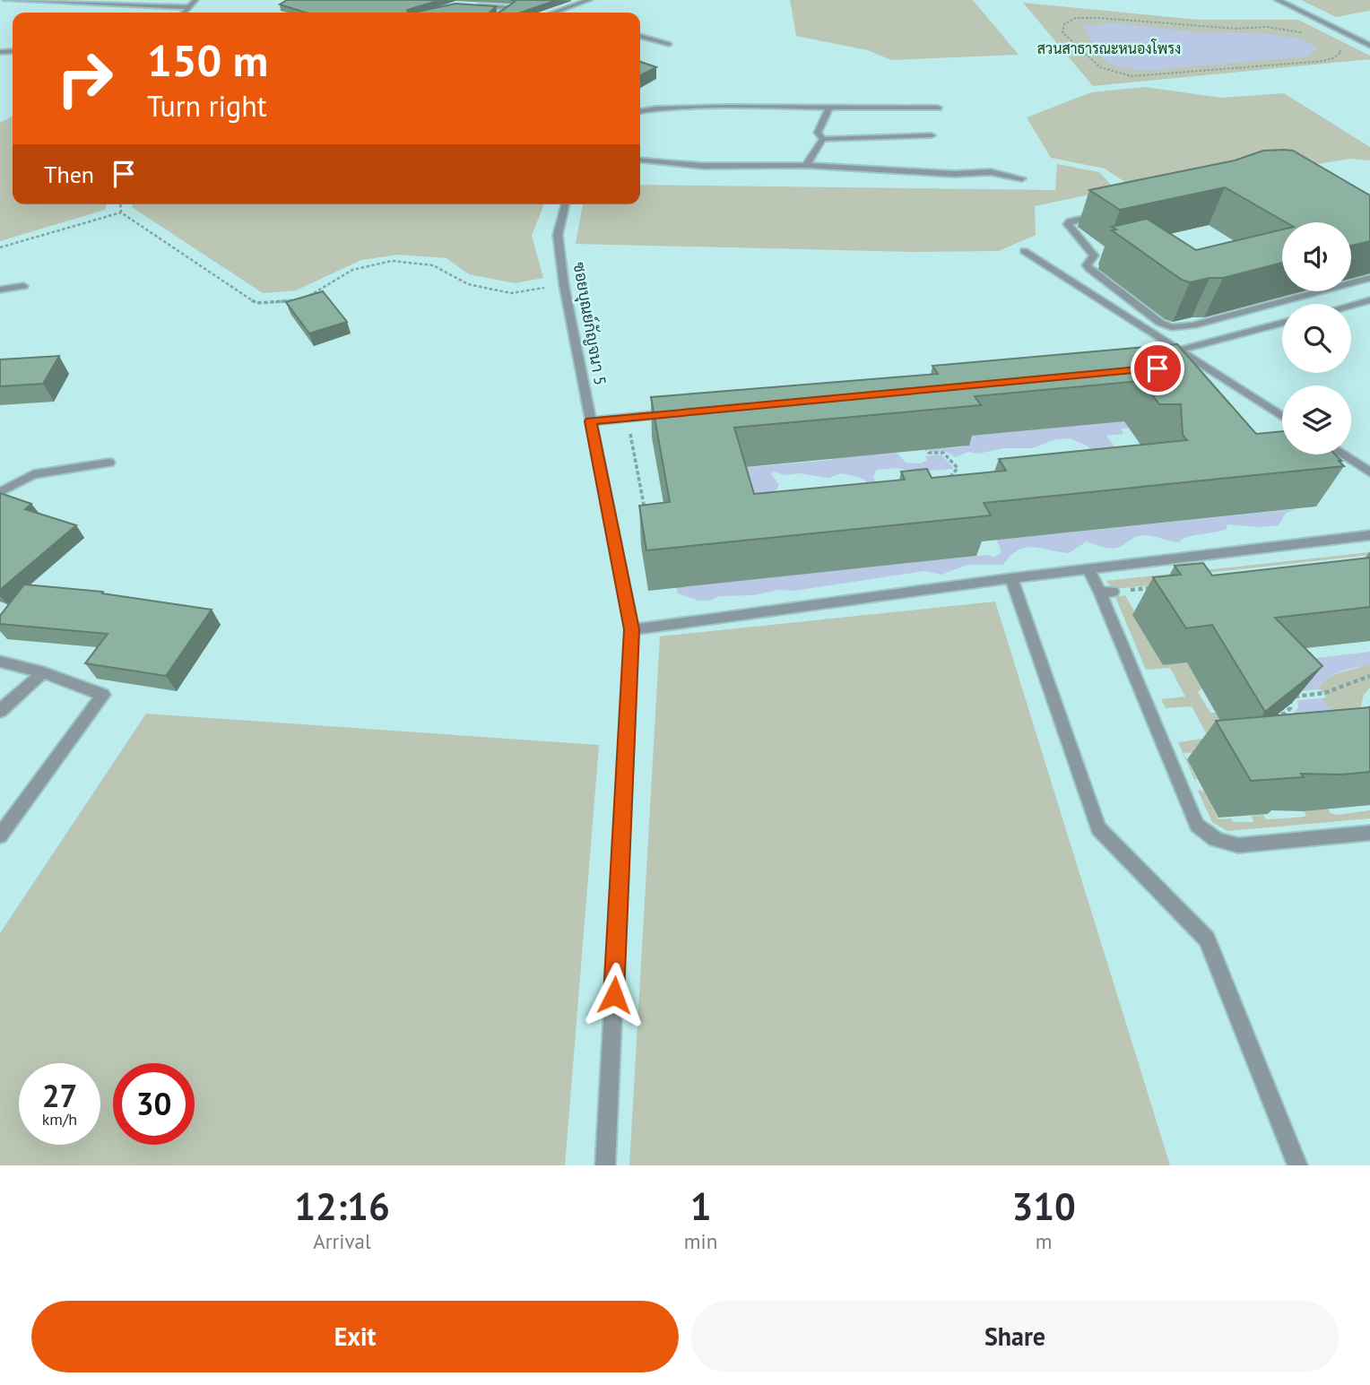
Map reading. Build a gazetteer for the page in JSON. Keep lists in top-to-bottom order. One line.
{"streets":{"street":["ซอยบุณย์กัญจนา 5"]},"parks":["สวนสาธารณะหนองโพรง"],"page":{"turn":["150 m","Turn right"],"then":"Then","speed":"27 km/h","limit":"30","eta":["12:16","Arrival","1","min","310","m"],"buttons":["Exit","Share"]}}
